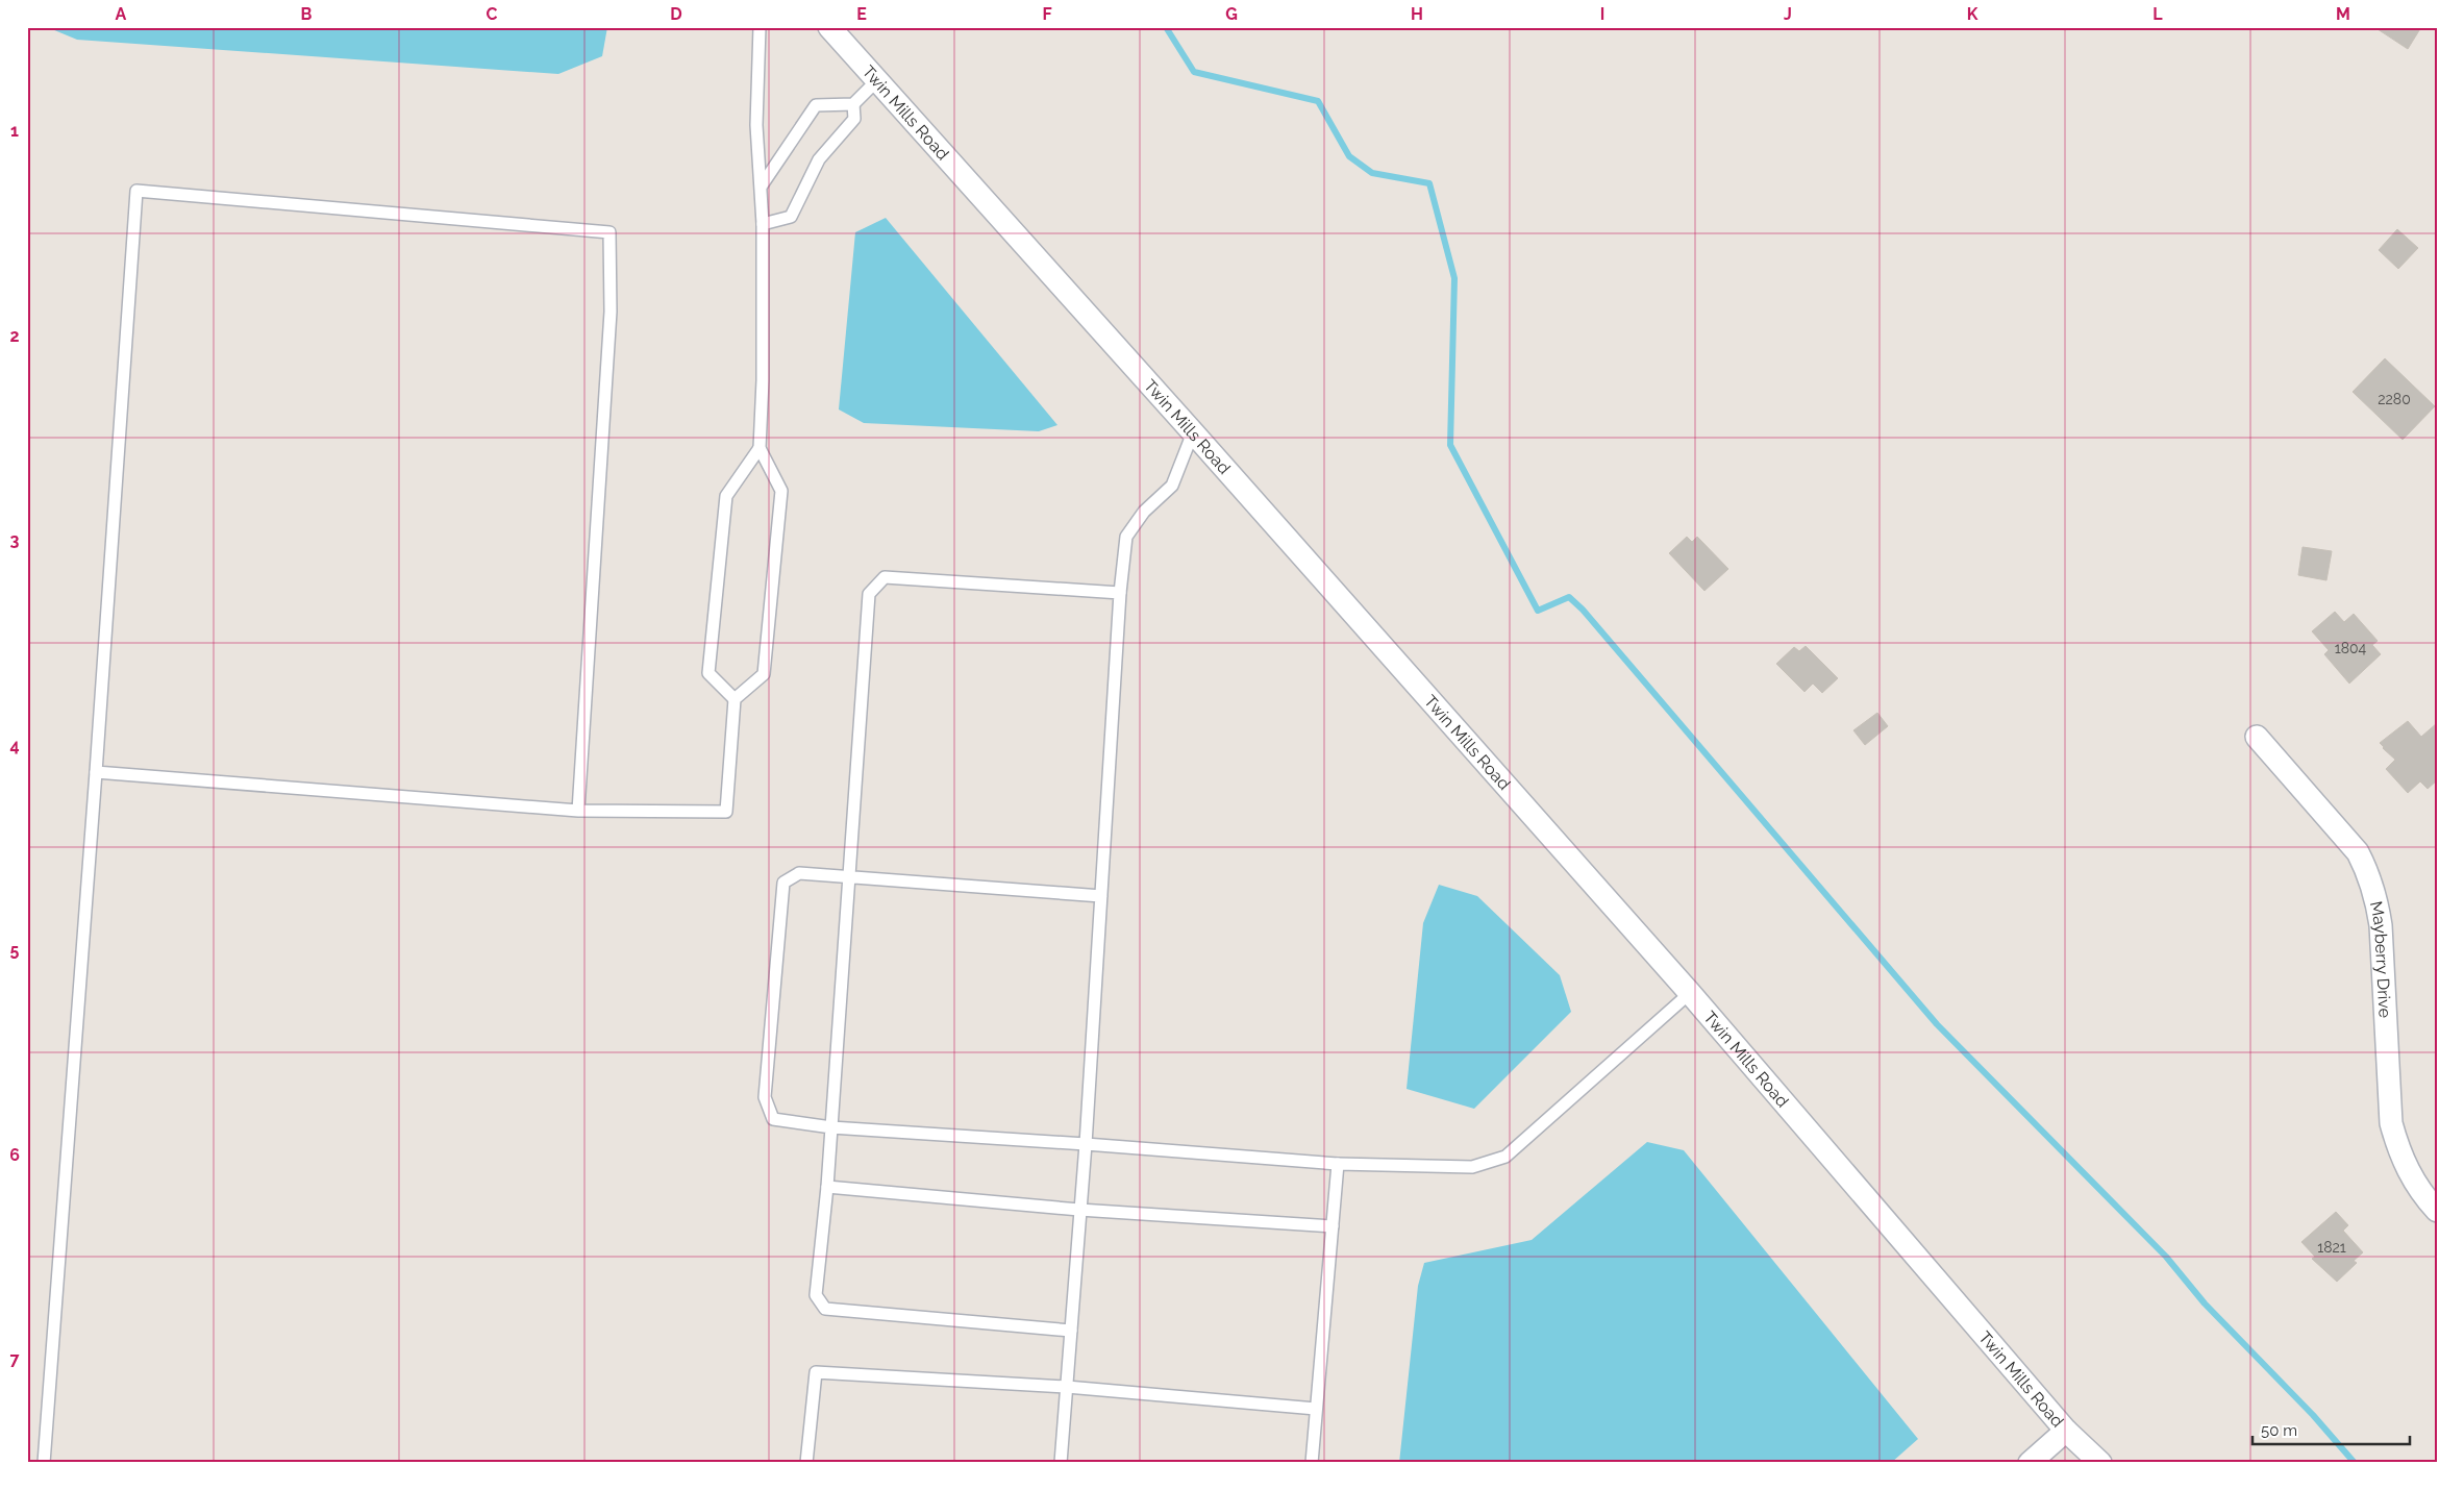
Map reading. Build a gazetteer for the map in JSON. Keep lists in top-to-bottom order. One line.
{"streets":{"street":["Twin Mills Road","Mayberry Drive"]},"house_numbers":["2280","1804","1821"],"scale_bar":"50 m","grid":{"columns":["A","B","C","D","E","F","G","H","I","J","K","L","M"],"rows":["1","2","3","4","5","6","7"]}}
